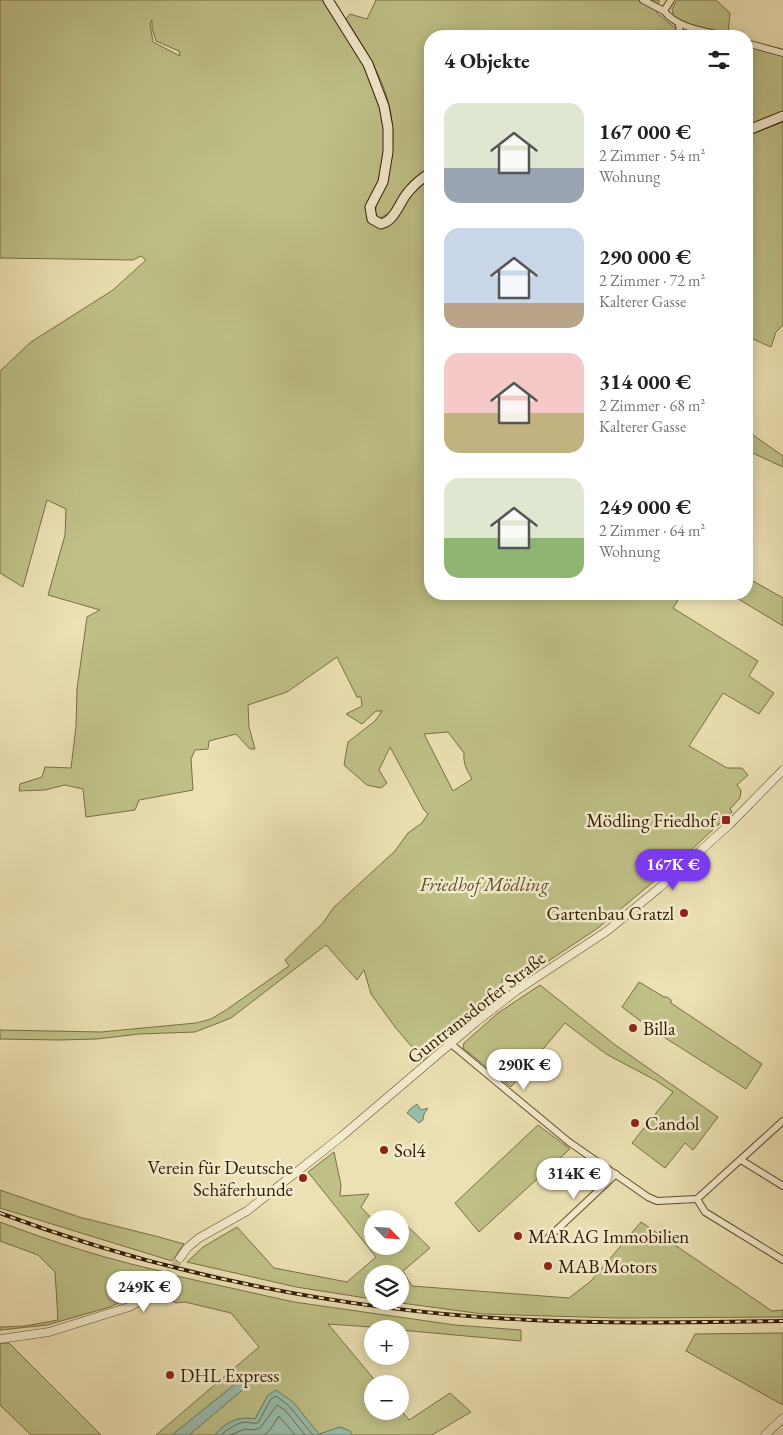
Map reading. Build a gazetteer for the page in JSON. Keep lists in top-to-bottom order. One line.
{"streets":{"street":["Guntramsdorfer Straße"]},"parks":["Friedhof Mödling"],"places":{"transit":["Mödling Friedhof"],"other":["Gartenbau Gratzl","Billa","Candol","Sol4","Verein für Deutsche Schäferhunde","MARAG Immobilien","MAB Motors","DHL Express"]},"north":"bottom right","page":{"heading":"4 Objekte","list":[{"name":"167 000 €","note":"2 Zimmer · 54 m² · Wohnung"},{"name":"290 000 €","note":"2 Zimmer · 72 m² · Kalterer Gasse"},{"name":"314 000 €","note":"2 Zimmer · 68 m² · Kalterer Gasse"},{"name":"249 000 €","note":"2 Zimmer · 64 m² · Wohnung"}],"price":["167K €","290K €","314K €","249K €"],"map_buttons":["+","−"]}}
